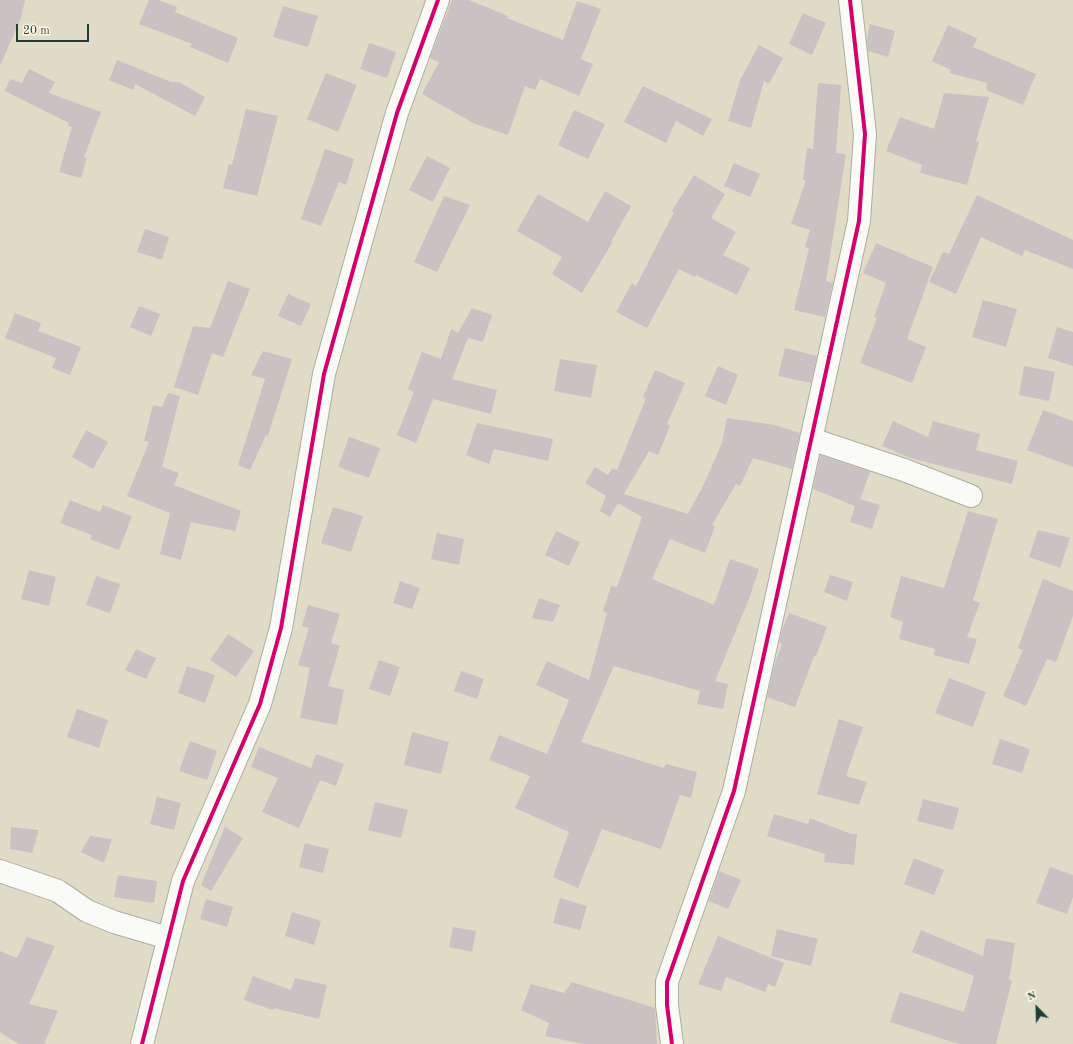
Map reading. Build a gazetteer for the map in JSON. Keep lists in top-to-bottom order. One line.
{"scale_bar":"20 m","north":"top left"}
